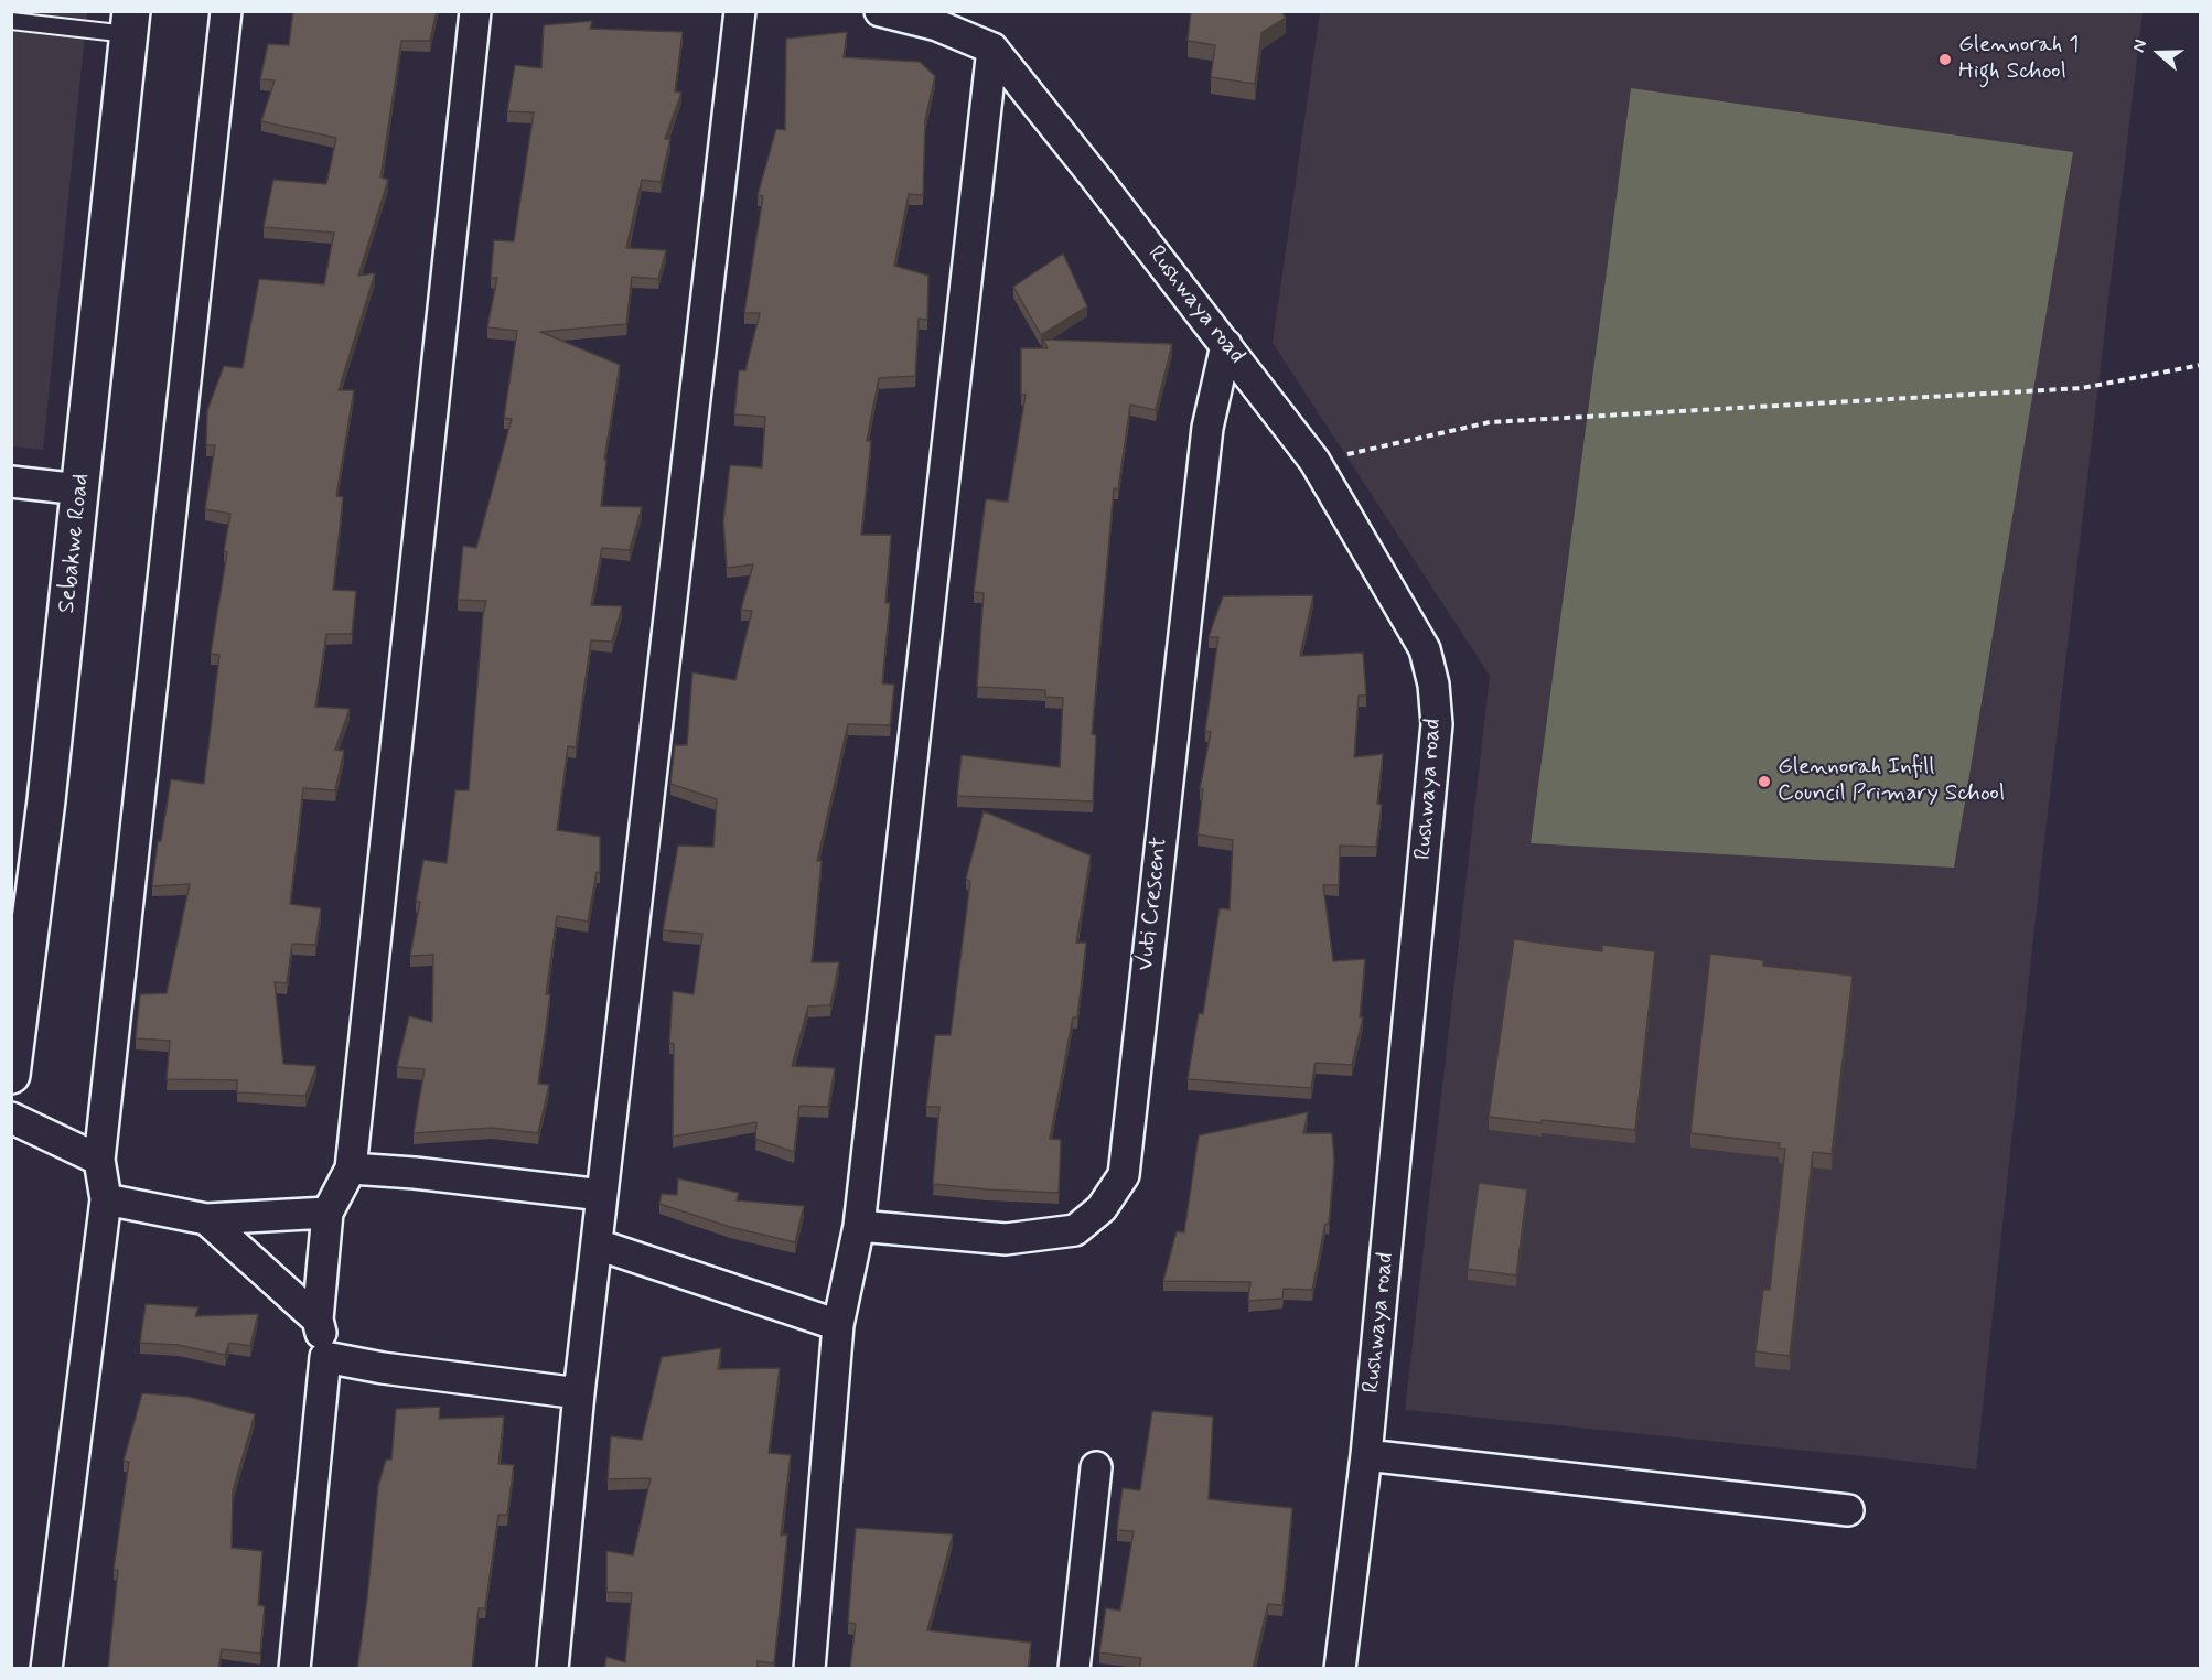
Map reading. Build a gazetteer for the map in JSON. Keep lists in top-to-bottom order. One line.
{"streets":{"street":["Rushwaya road","Sebakwe Road","Vuti Crescent"]},"crossings":[["Rushwaya road","Vuti Crescent"]],"places":["Glennorah 1 High School","Glennorah Infill Council Primary School"],"north":"left"}
